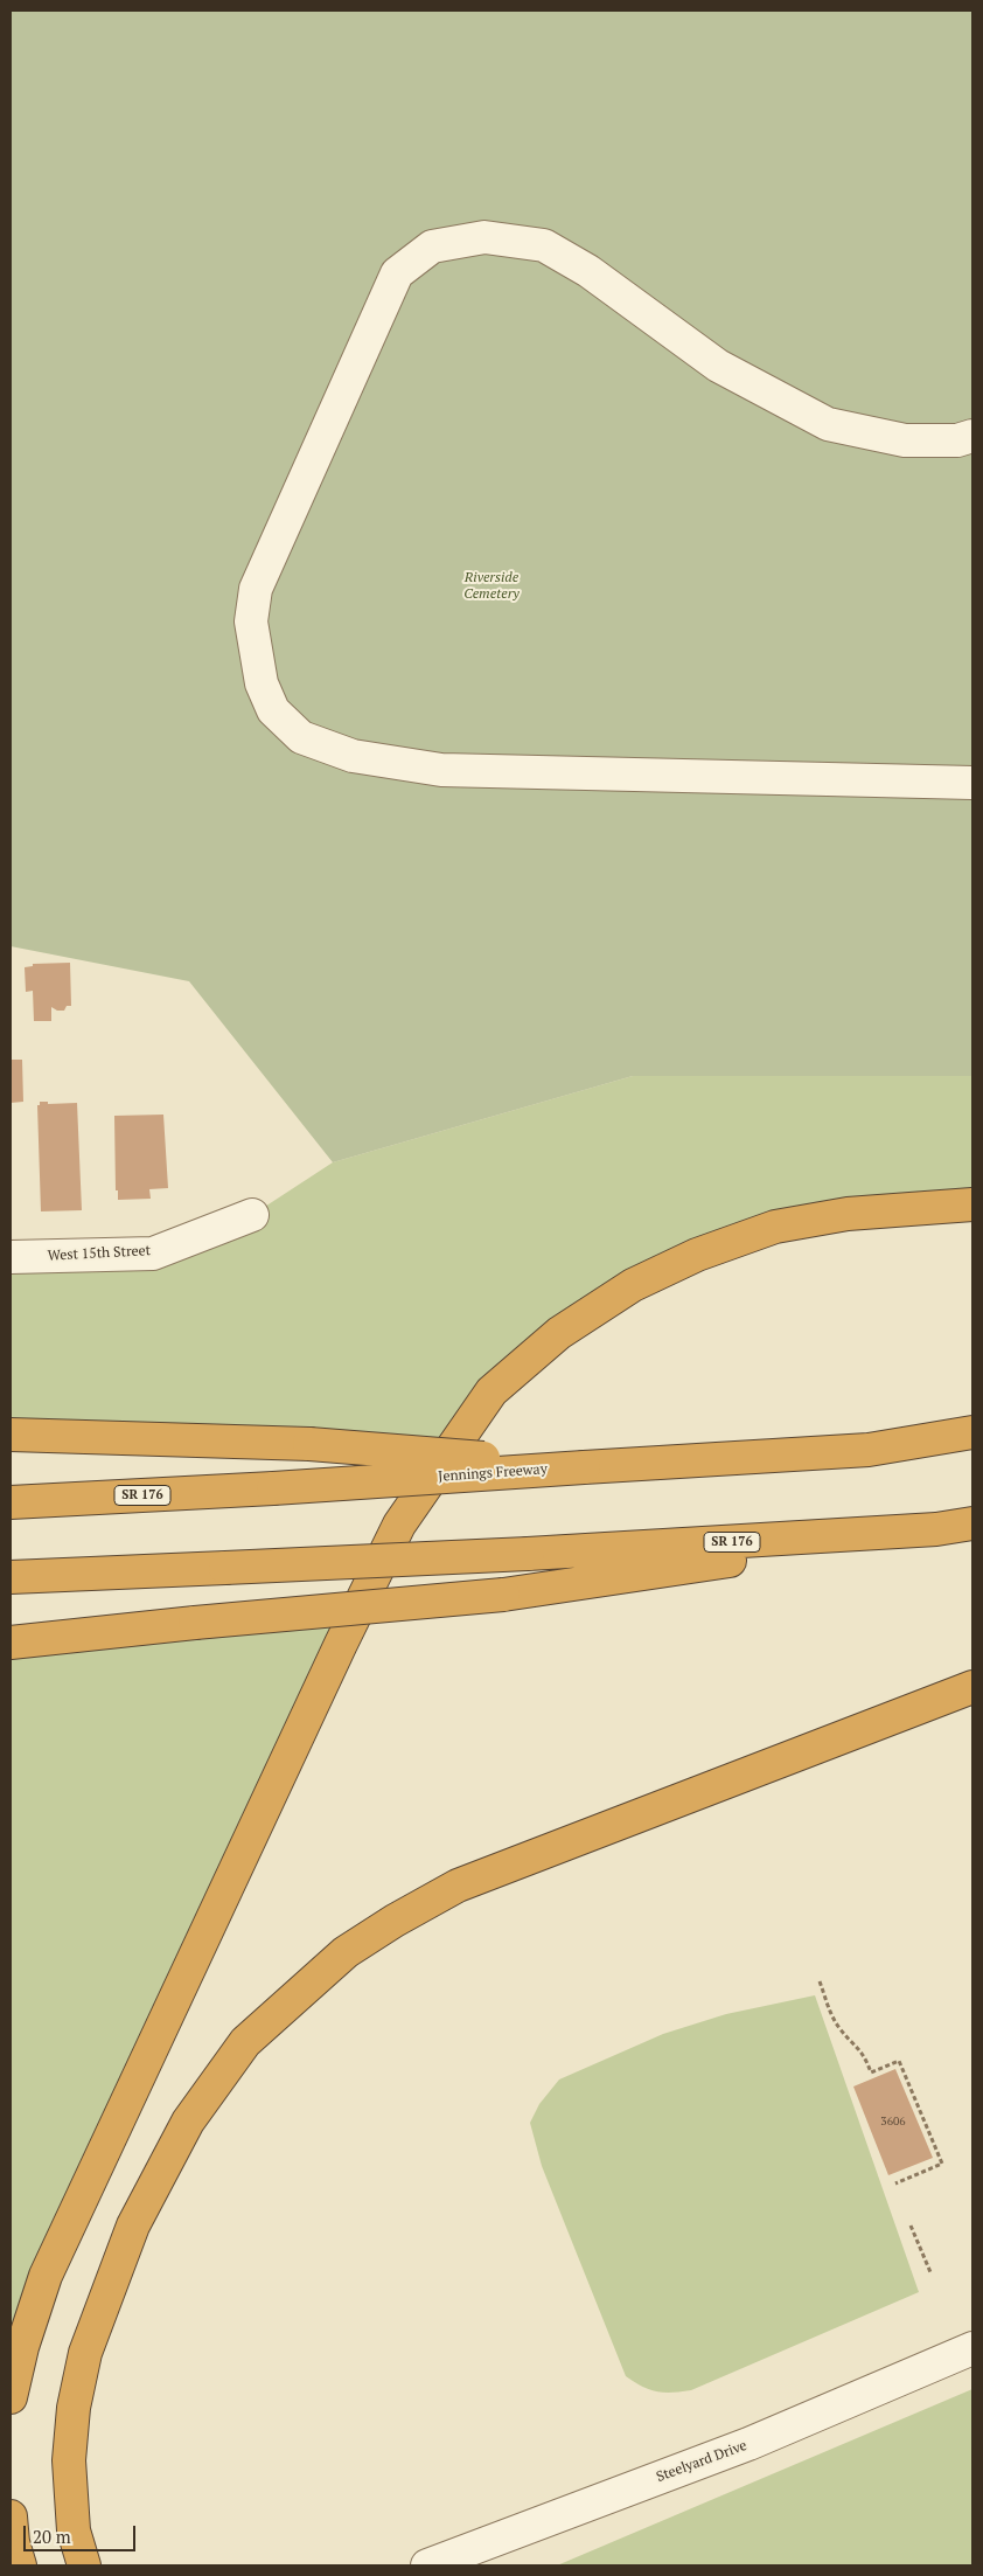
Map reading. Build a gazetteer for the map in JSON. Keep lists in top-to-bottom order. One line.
{"streets":{"highway":["Jennings Freeway","SR 176"],"street":["West 15th Street","Steelyard Drive"]},"parks":["Riverside Cemetery"],"house_numbers":["3606"],"scale_bar":"20 m"}
